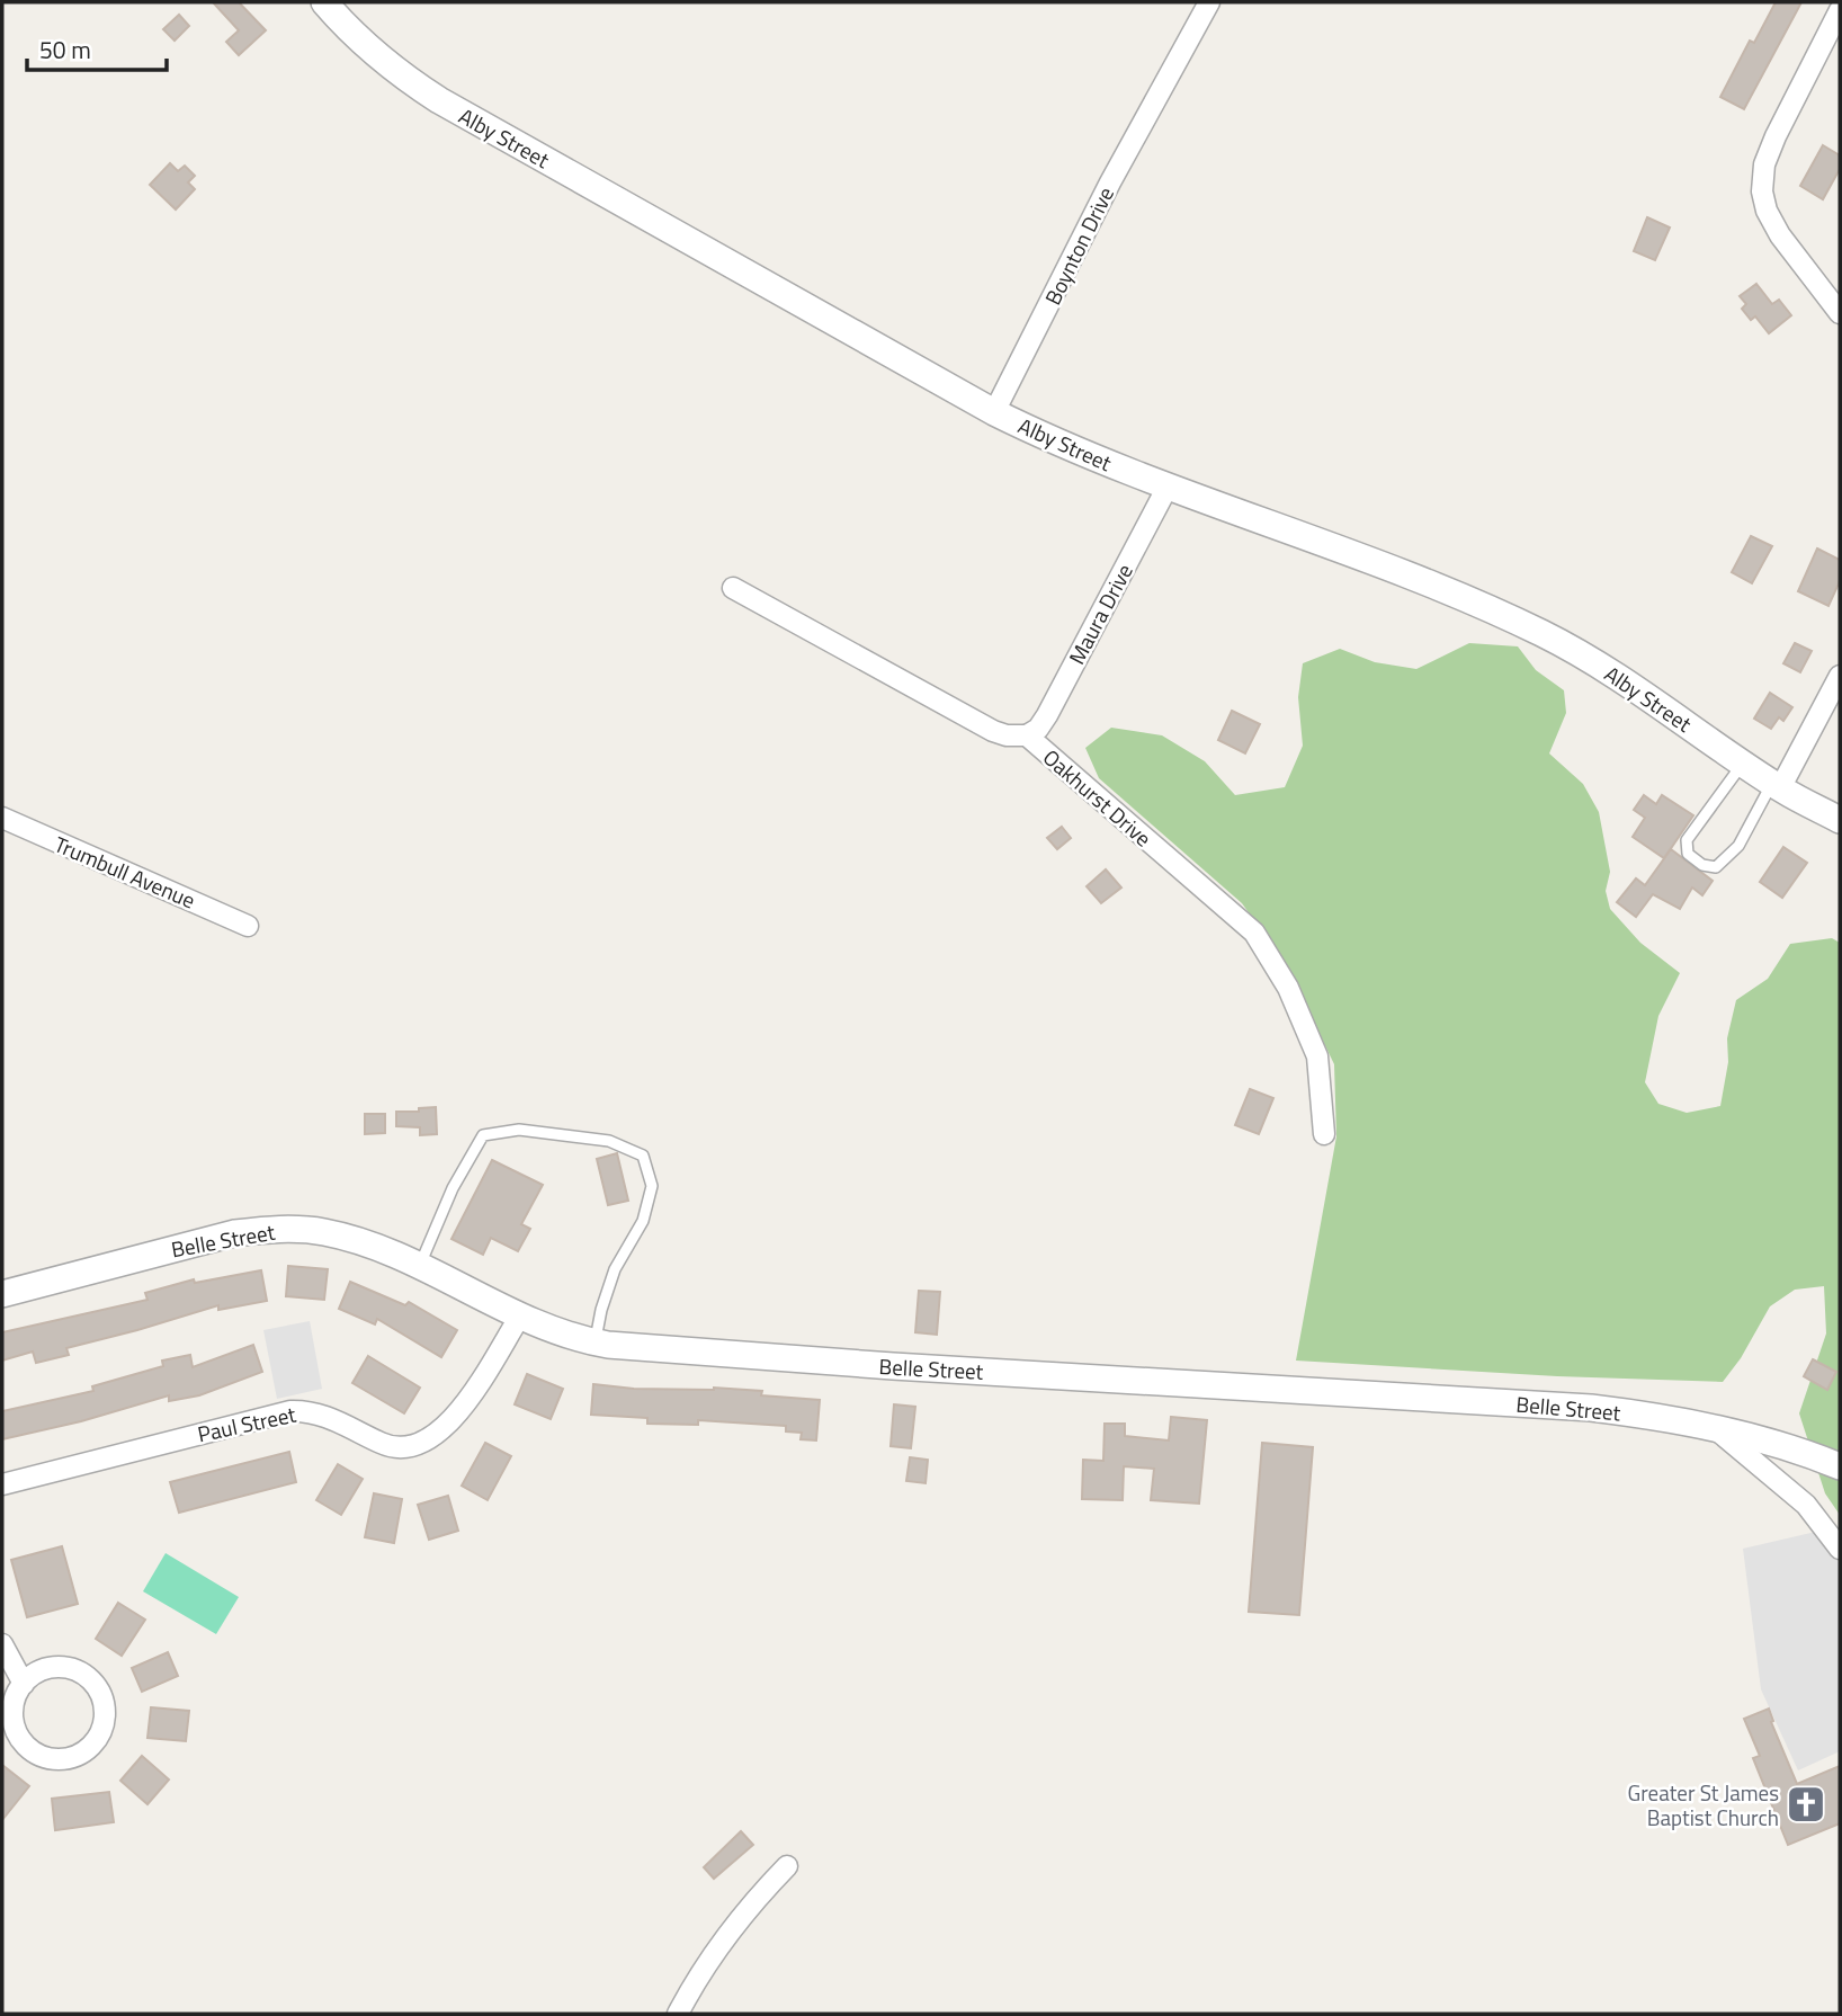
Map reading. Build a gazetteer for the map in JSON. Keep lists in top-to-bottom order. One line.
{"streets":{"street":["Alby Street","Boynton Drive","Maura Drive","Oakhurst Drive","Trumbull Avenue","Belle Street","Paul Street"]},"crossings":[["Alby Street","Boynton Drive"],["Alby Street","Maura Drive"],["Maura Drive","Oakhurst Drive"],["Belle Street","Paul Street"]],"places":{"church":["Greater St James Baptist Church"]},"scale_bar":"50 m"}
